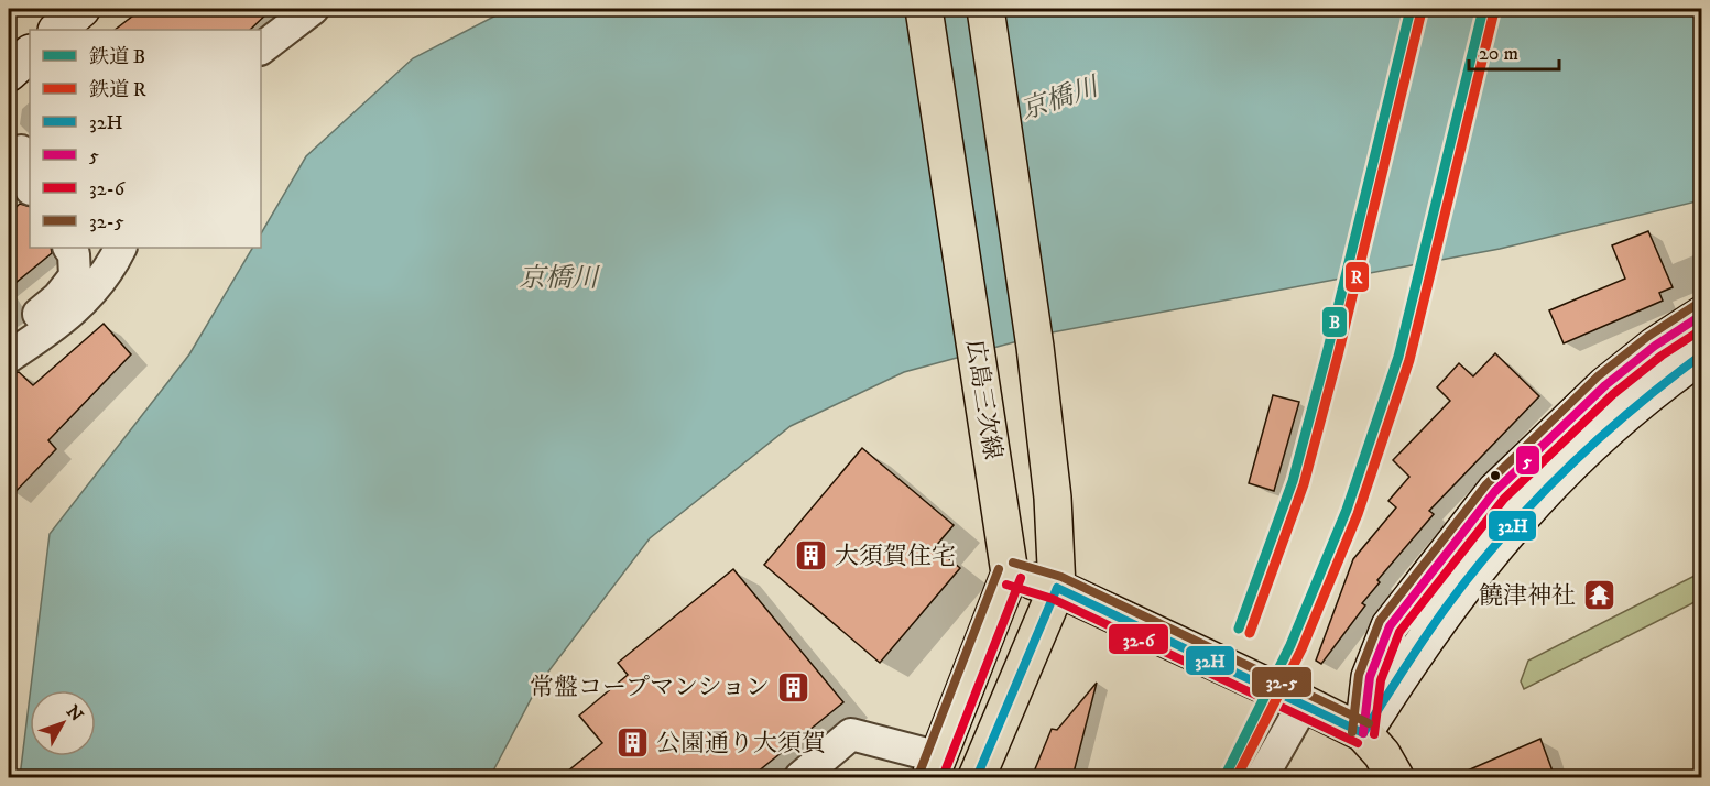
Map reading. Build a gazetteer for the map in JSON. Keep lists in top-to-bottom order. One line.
{"streets":{"main road":["広島三次線"]},"water":["京橋川"],"places":{"building":["大須賀住宅","常盤コープマンション","公園通り大須賀"],"temple":["饒津神社"]},"lines":["rail line B","rail line R","transit line 32-5","transit line 5","transit line 32-6","transit line 32H"],"legend":["鉄道 B","鉄道 R","32H","5","32-6","32-5"],"scale_bar":"20 m","north":"top right"}
